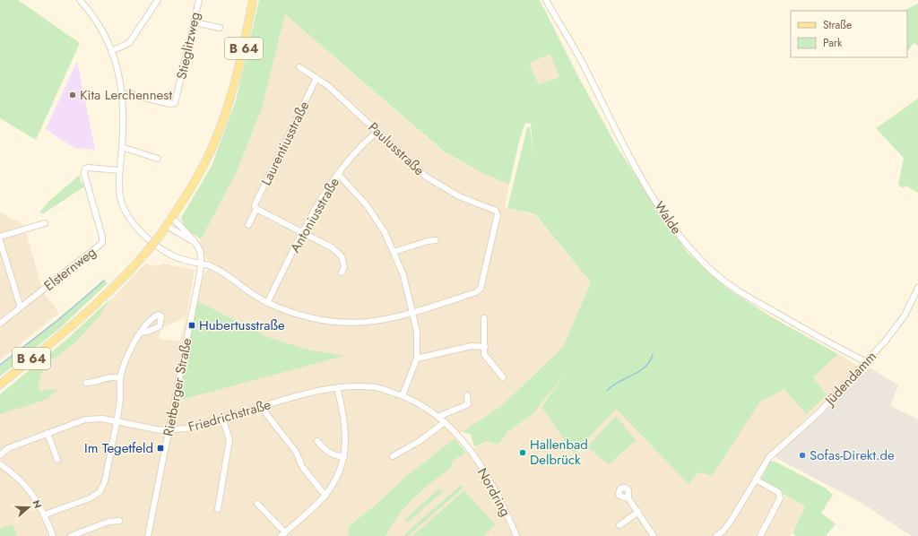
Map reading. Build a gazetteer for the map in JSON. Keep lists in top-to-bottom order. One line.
{"streets":{"main road":["B 64"],"street":["Stieglitzweg","Laurentiusstraße","Paulusstraße","Antoniusstraße","Walde","Elsternweg","Jüdendamm","Rietberger Straße","Friedrichstraße","Nordring"]},"crossings":[["B 64","Rietberger Straße"],["Laurentiusstraße","Paulusstraße"],["Walde","Jüdendamm"],["Rietberger Straße","Friedrichstraße"]],"places":{"other":["Kita Lerchennest","Hallenbad Delbrück","Sofas-Direkt.de"],"transit":["Hubertusstraße","Im Tegetfeld"]},"legend":["Straße","Park"],"north":"right"}
